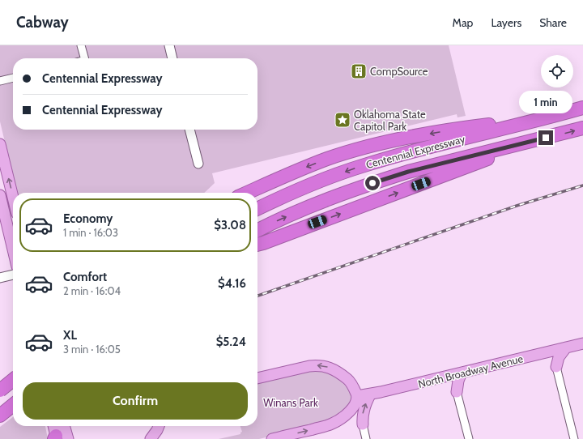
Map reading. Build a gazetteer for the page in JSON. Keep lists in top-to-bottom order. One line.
{"streets":{"highway":["Centennial Expressway"],"main road":["North Broadway Avenue"]},"parks":["Winans Park"],"places":{"building":["CompSource"],"place":["Oklahoma State Capitol Park"]},"page":{"header":"Cabway","nav":["Map","Layers","Share"],"banner":["Centennial Expressway","Centennial Expressway"],"bubble":"1 min","list":[{"name":"Economy","note":"1 min · 16:03","value":"$3.08"},{"name":"Comfort","note":"2 min · 16:04","value":"$4.16"},{"name":"XL","note":"3 min · 16:05","value":"$5.24"}],"buttons":"Confirm"}}
